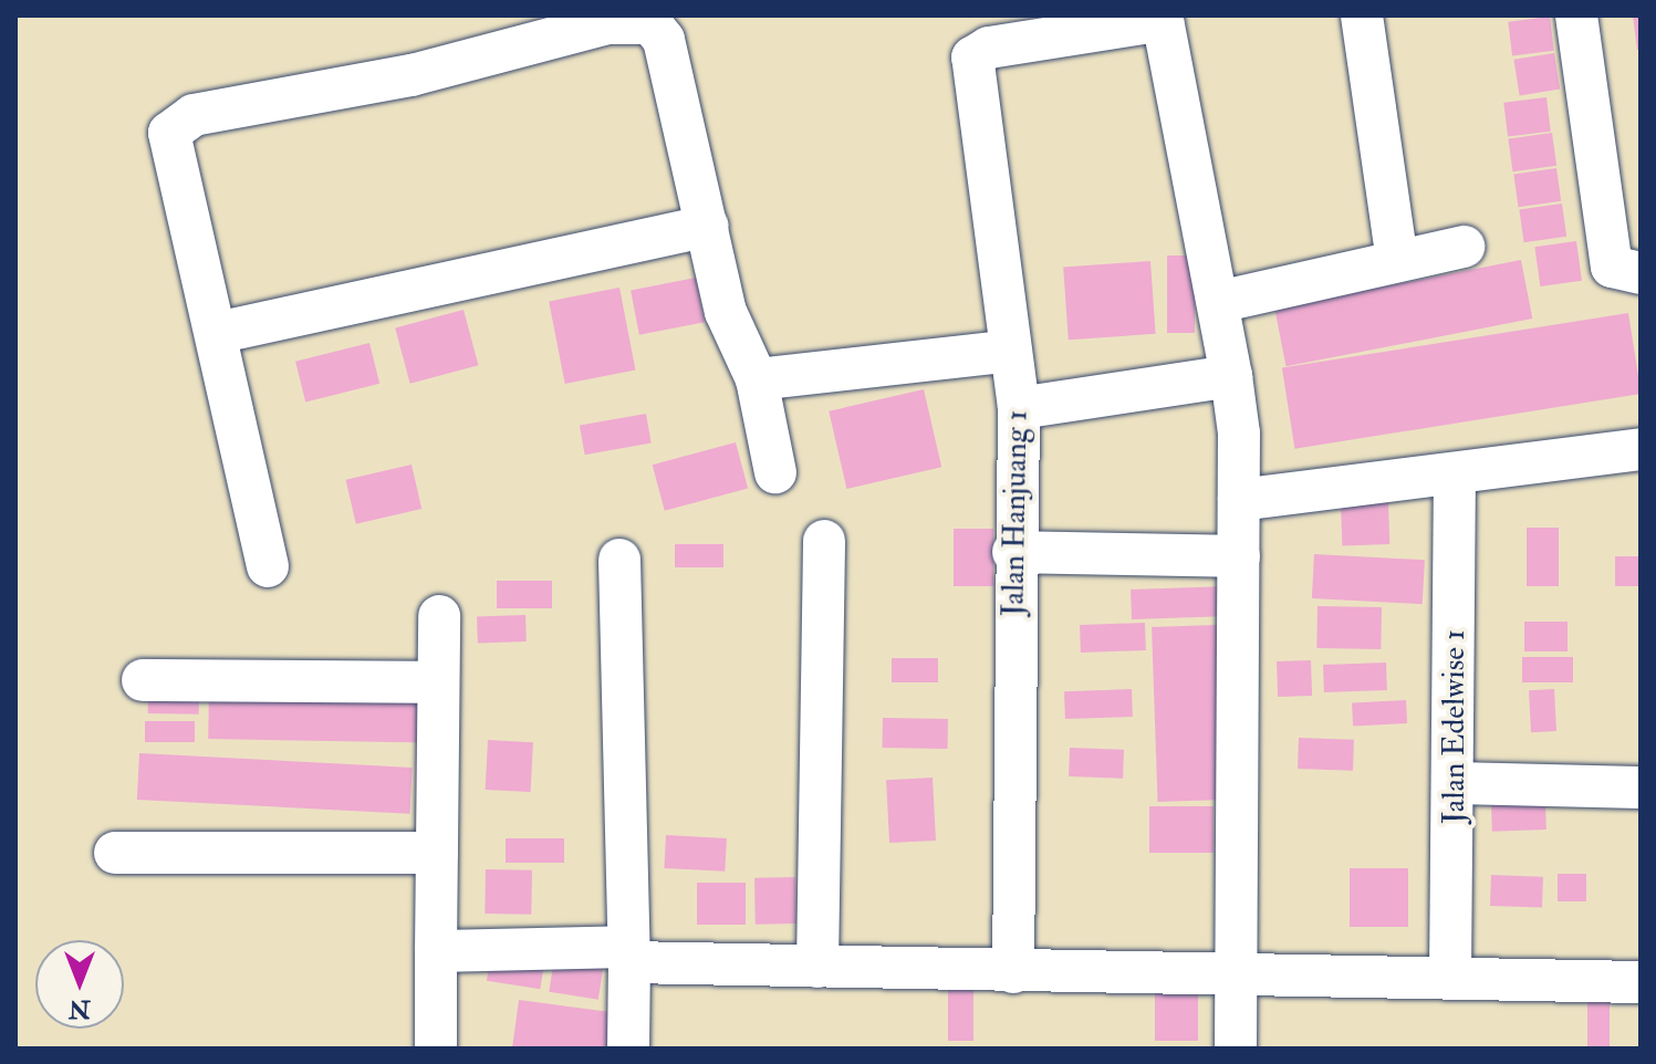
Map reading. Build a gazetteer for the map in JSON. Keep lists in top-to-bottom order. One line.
{"streets":{"street":["Jalan Hanjuang 1","Jalan Edelwise 1"]},"north":"bottom"}
